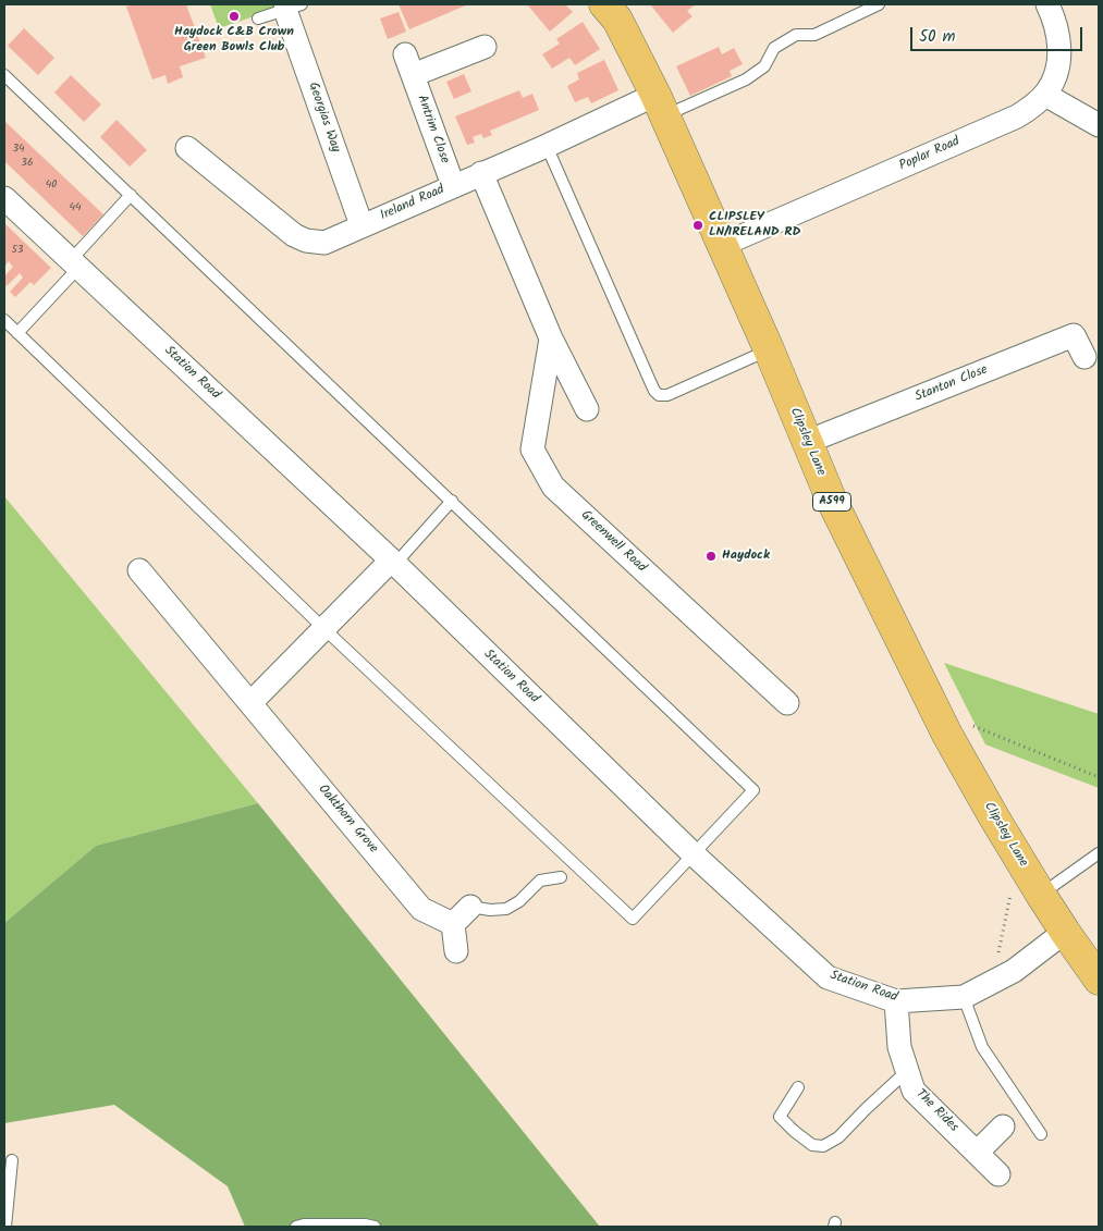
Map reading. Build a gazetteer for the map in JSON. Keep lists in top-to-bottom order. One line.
{"streets":{"main road":["Clipsley Lane","A599"],"street":["Georgias Way","Antrim Close","Poplar Road","Ireland Road","Station Road","Stanton Close","Greenwell Road","Oakthorn Grove","The Rides"]},"crossings":[["Georgias Way","Ireland Road"],["Antrim Close","Ireland Road"],["Poplar Road","Clipsley Lane"],["Ireland Road","Clipsley Lane"],["Station Road","Clipsley Lane"],["Station Road","The Rides"],["Stanton Close","Clipsley Lane"]],"places":["Haydock C&B Crown Green Bowls Club","CLIPSLEY LN/IRELAND RD","Haydock"],"house_numbers":["34","36","40","44","53"],"scale_bar":"50 m"}
